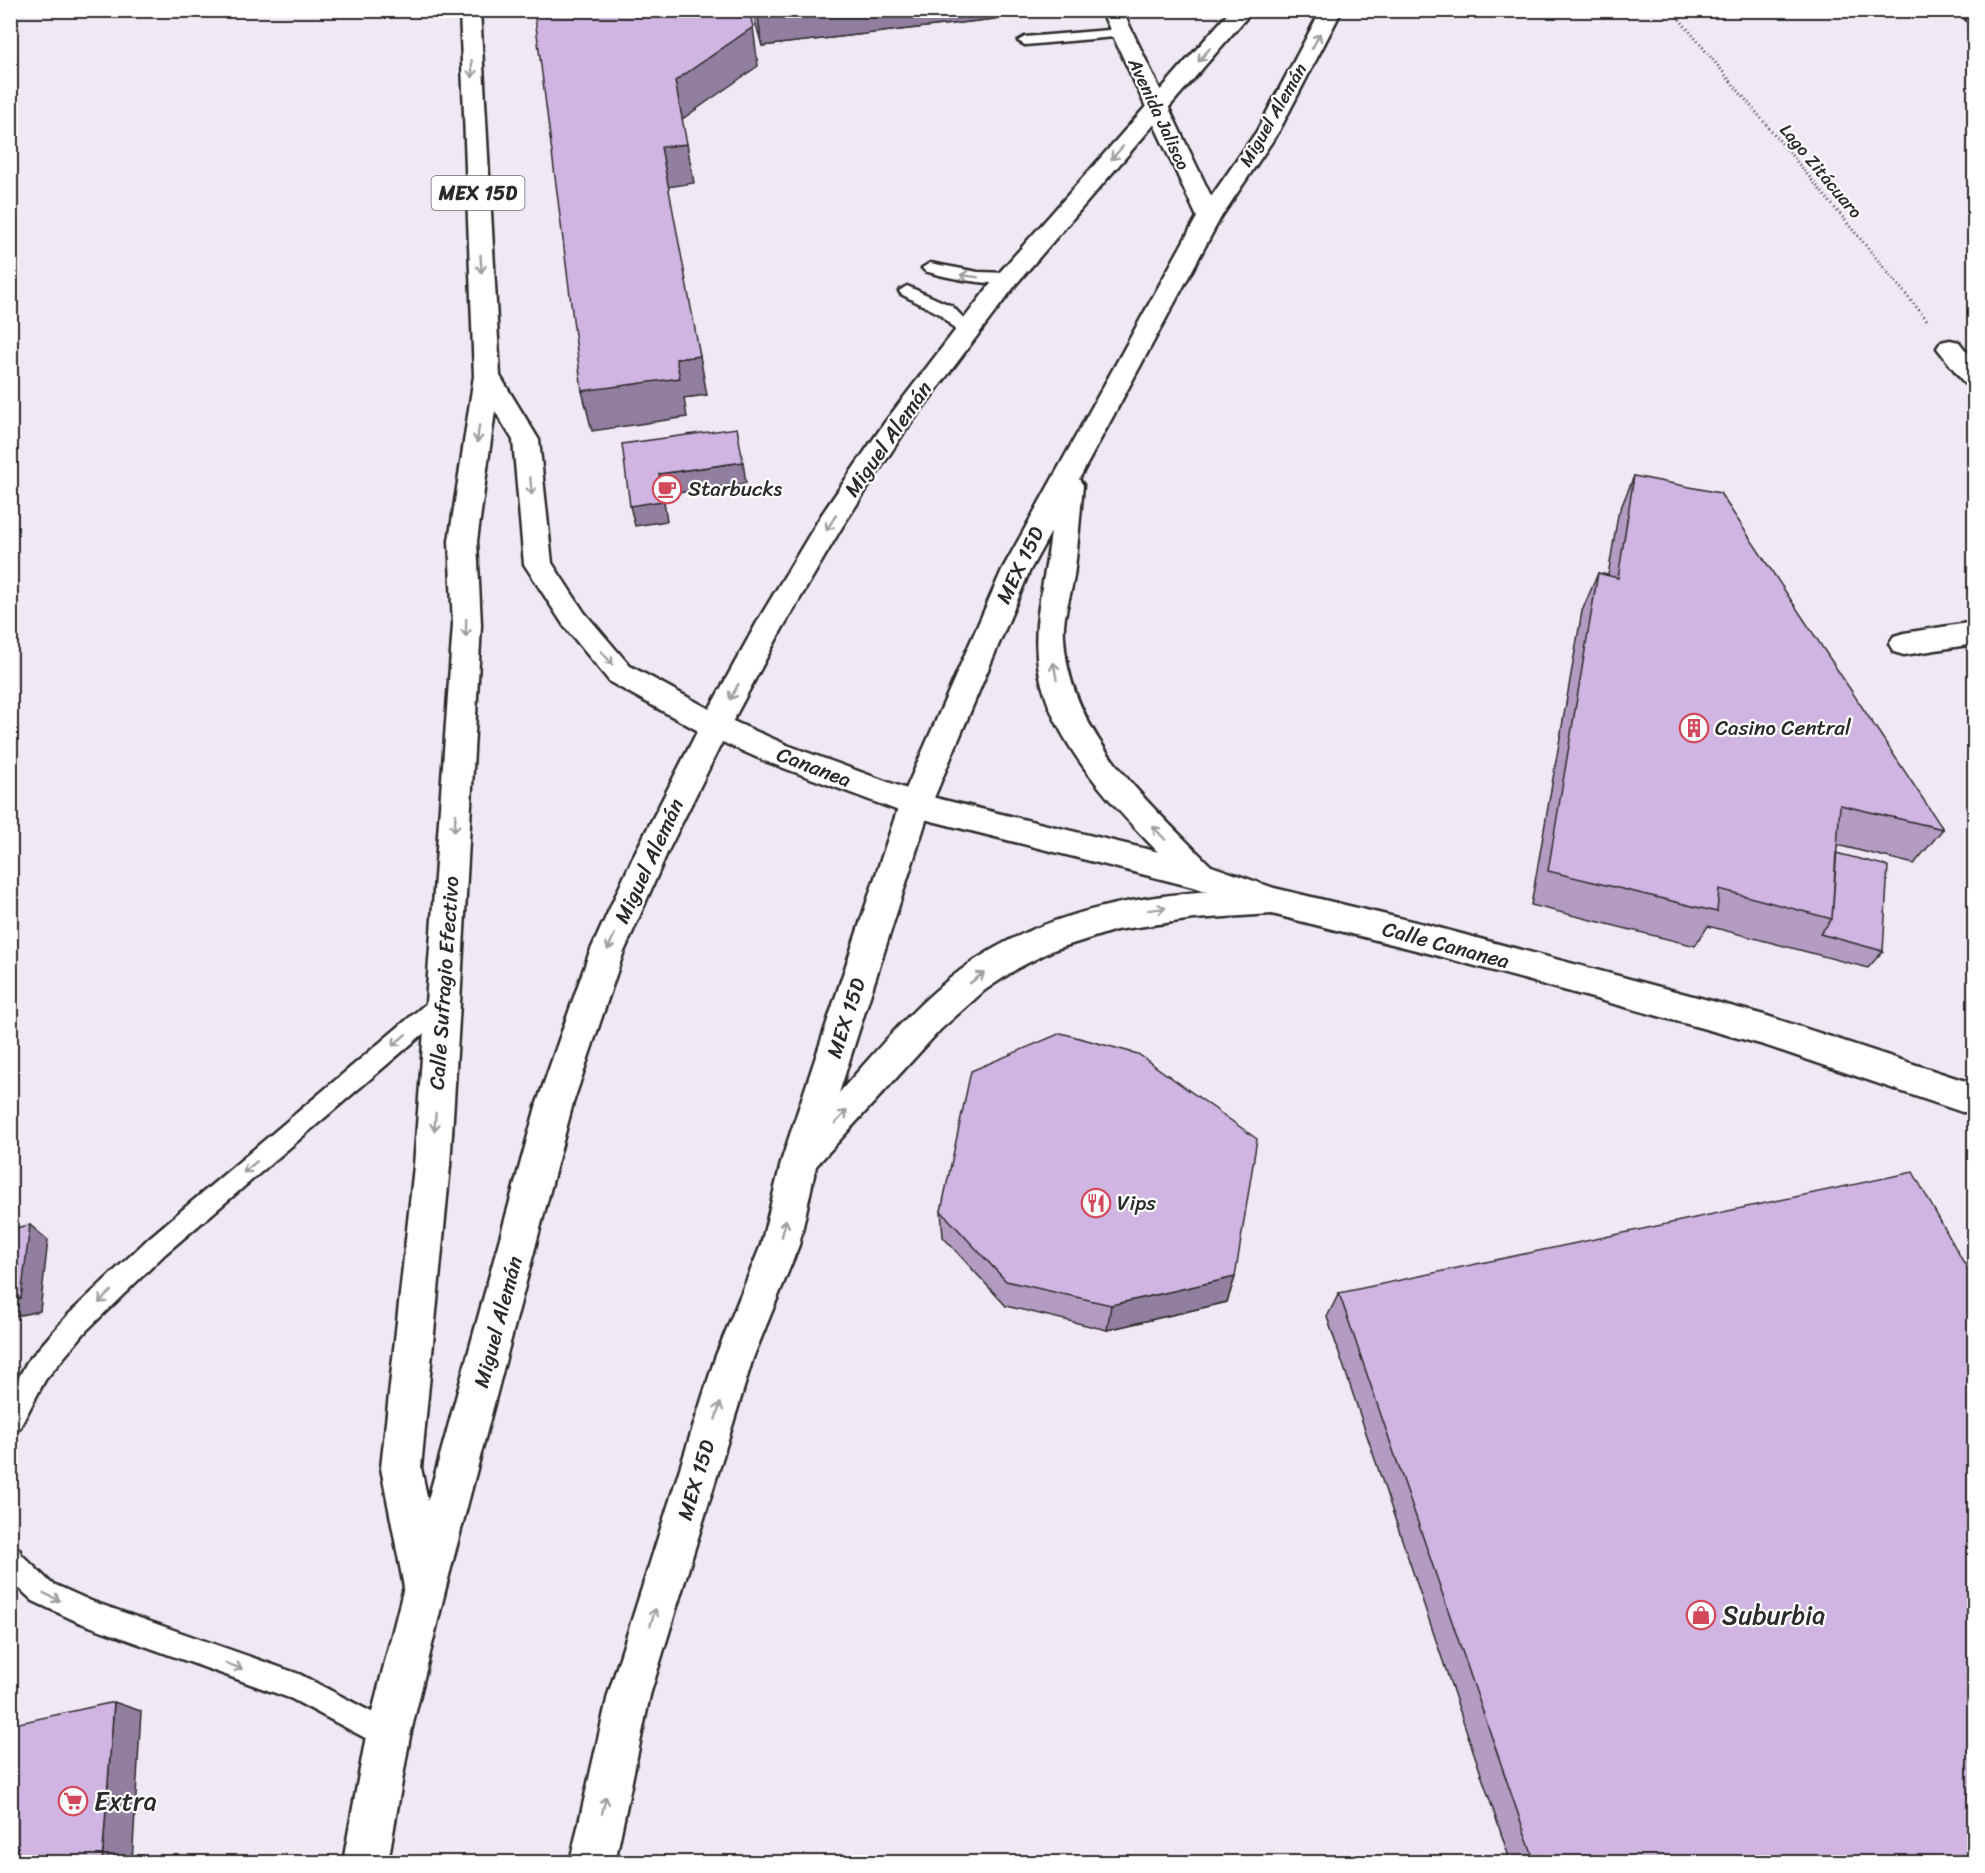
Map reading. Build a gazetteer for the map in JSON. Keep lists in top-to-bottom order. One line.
{"streets":{"main road":["Avenida Jalisco","Miguel Alemán","MEX 15D","Cananea","Calle Cananea","Calle Sufragio Efectivo"],"path":["Lago Zitácuaro"]},"crossings":[["Avenida Jalisco","Miguel Alemán"],["Avenida Jalisco","MEX 15D"],["Miguel Alemán","MEX 15D"],["Miguel Alemán","Cananea"],["Miguel Alemán","Calle Sufragio Efectivo"],["MEX 15D","Cananea"],["MEX 15D","Calle Cananea"],["Cananea","Calle Cananea"],["Cananea","Calle Sufragio Efectivo"]],"one_way":["MEX 15D","Calle Sufragio Efectivo"],"places":{"cafe":["Starbucks"],"building":["Casino Central"],"restaurant":["Vips"],"shop":["Suburbia"],"supermarket":["Extra"]}}
